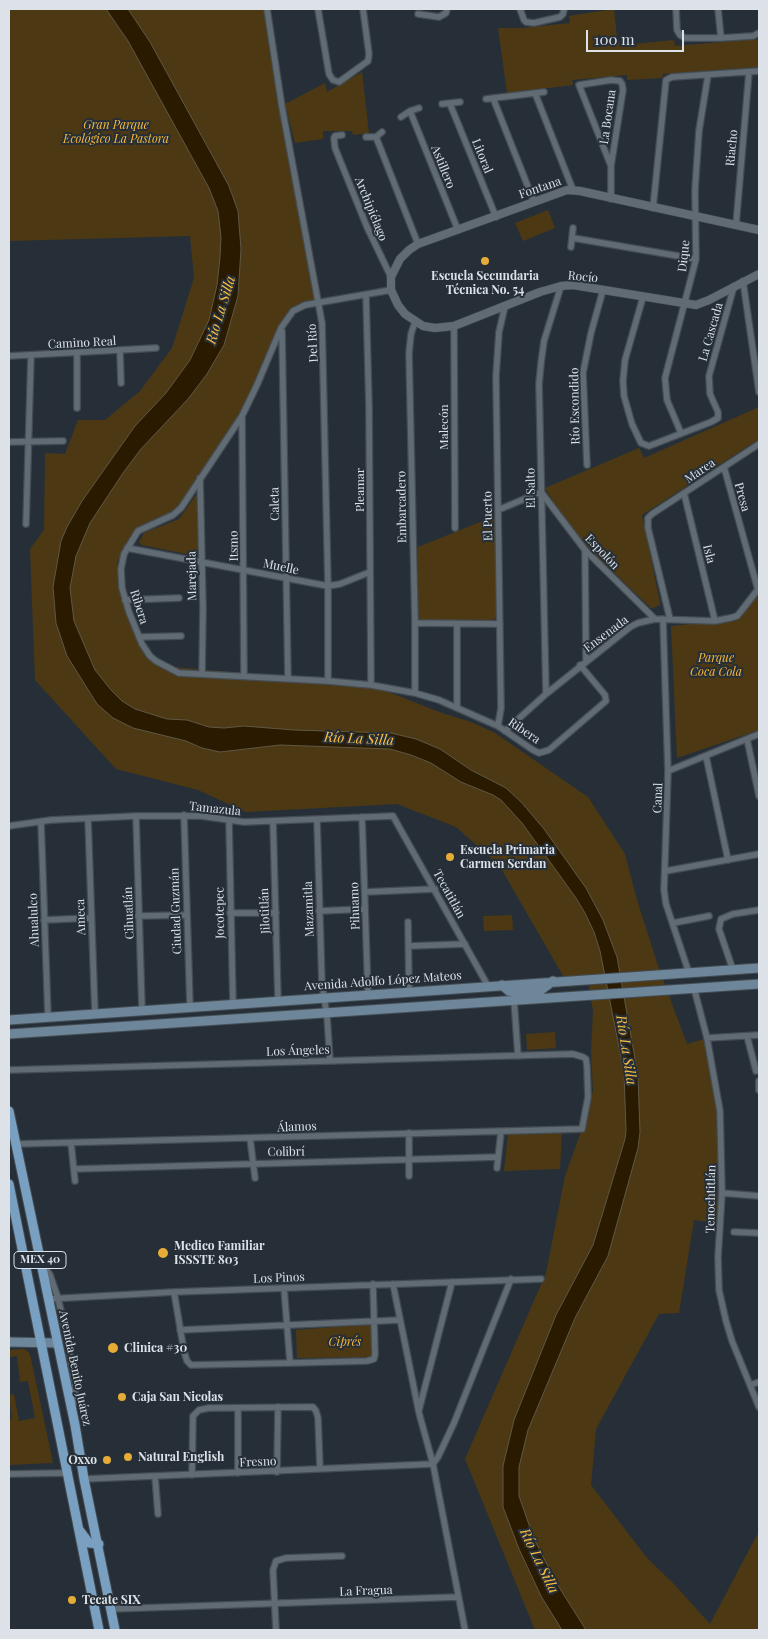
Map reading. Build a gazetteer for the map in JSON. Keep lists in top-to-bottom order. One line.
{"streets":{"main road":["Avenida Adolfo López Mateos","MEX 40","Avenida Benito Juárez"],"street":["La Bocana","Riacho","Litoral","Astillero","Fontana","Archipiélago","Dique","Rocío","La Cascada","Camino Real","Del Río","Río Escondido","Malecón","Marea","El Salto","Pleamar","Presa","Caleta","Embarcadero","El Puerto","Itsmo","Espolón","Isla","Muelle","Marejada","Ribera","Ensenada","Canal","Tamazula","Tecatitlán","Pihuamo","Mazamitla","Ciudad Guzmán","Jilotitlán","Cihuatlán","Jocotepec","Ameca","Ahualulco","Los Ángeles","Álamos","Colibrí","Tenochtitlán","Los Pinos","Fresno","La Fragua"]},"crossings":[["La Bocana","Fontana"],["Riacho","Fontana"],["Litoral","Fontana"],["Astillero","Fontana"],["Fontana","Archipiélago"],["Fontana","Dique"],["Dique","Rocío"],["Dique","La Cascada"],["Rocío","La Cascada"],["Rocío","Río Escondido"],["Rocío","Malecón"],["Rocío","El Salto"],["Rocío","Embarcadero"],["Rocío","El Puerto"],["Del Río","Muelle"],["Del Río","Ribera"],["Marea","Presa"],["Marea","Isla"],["Marea","Ensenada"],["El Salto","Espolón"],["El Salto","Ensenada"],["Pleamar","Muelle"],["Pleamar","Ribera"],["Presa","Ensenada"],["Caleta","Muelle"],["Caleta","Ribera"],["Embarcadero","Ribera"],["El Puerto","Ribera"],["Itsmo","Muelle"],["Itsmo","Ribera"],["Espolón","Ensenada"],["Isla","Ensenada"],["Muelle","Marejada"],["Muelle","Ribera"],["Marejada","Ribera"],["Ribera","Ensenada"],["Ensenada","Canal"],["Canal","Avenida Adolfo López Mateos"],["Tamazula","Tecatitlán"],["Tamazula","Pihuamo"],["Tamazula","Mazamitla"],["Tamazula","Ciudad Guzmán"],["Tamazula","Jilotitlán"],["Tamazula","Cihuatlán"],["Tamazula","Jocotepec"],["Tamazula","Ameca"],["Tamazula","Ahualulco"],["Tecatitlán","Avenida Adolfo López Mateos"],["Pihuamo","Avenida Adolfo López Mateos"],["Mazamitla","Avenida Adolfo López Mateos"],["Mazamitla","Los Ángeles"],["Ciudad Guzmán","Avenida Adolfo López Mateos"],["Jilotitlán","Avenida Adolfo López Mateos"],["Cihuatlán","Avenida Adolfo López Mateos"],["Jocotepec","Avenida Adolfo López Mateos"],["Ameca","Avenida Adolfo López Mateos"],["Ahualulco","Avenida Adolfo López Mateos"],["Los Ángeles","Álamos"],["Álamos","Avenida Benito Juárez"],["Los Pinos","Avenida Benito Juárez"],["Avenida Benito Juárez","Fresno"],["Avenida Benito Juárez","La Fragua"]],"water":["Río La Silla"],"parks":["Gran Parque Ecológico La Pastora","Parque Coca Cola","Ciprés"],"places":["Escuela Secundaria Técnica No. 54","Escuela Primaria Carmen Serdan","Medico Familiar ISSSTE 803","Clinica #30","Caja San Nicolas","Natural English","Oxxo","Tecate SIX"],"scale_bar":"100 m"}
